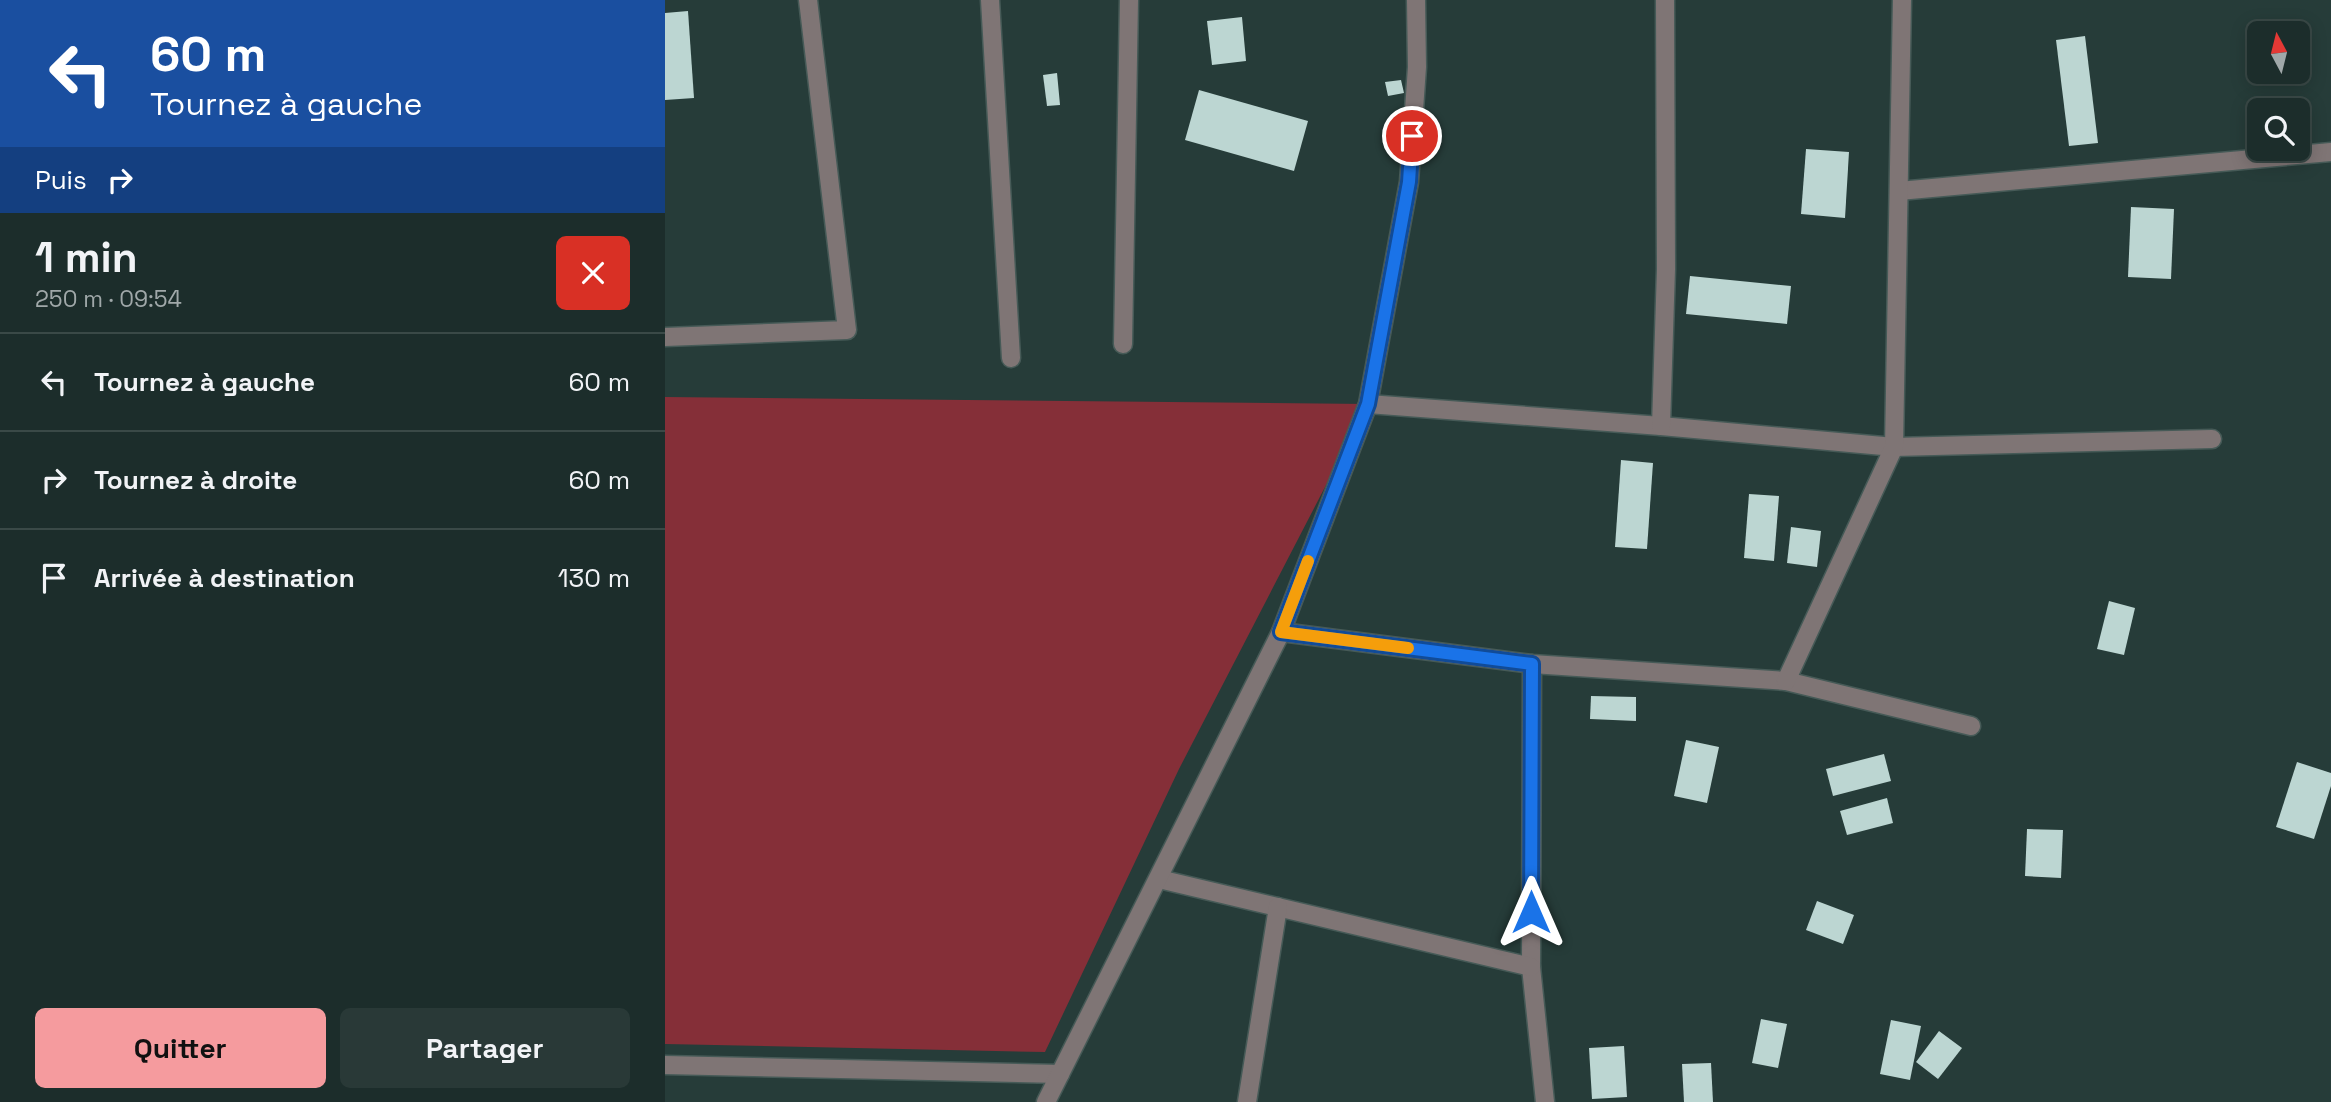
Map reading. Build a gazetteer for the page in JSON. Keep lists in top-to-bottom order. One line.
{"north":"top","page":{"turn":["60 m","Tournez à gauche"],"then":"Puis","heading":["1 min","250 m · 09:54"],"list":[{"name":"Tournez à gauche","value":"60 m"},{"name":"Tournez à droite","value":"60 m"},{"name":"Arrivée à destination","value":"130 m"}],"buttons":["Quitter","Partager"]}}
